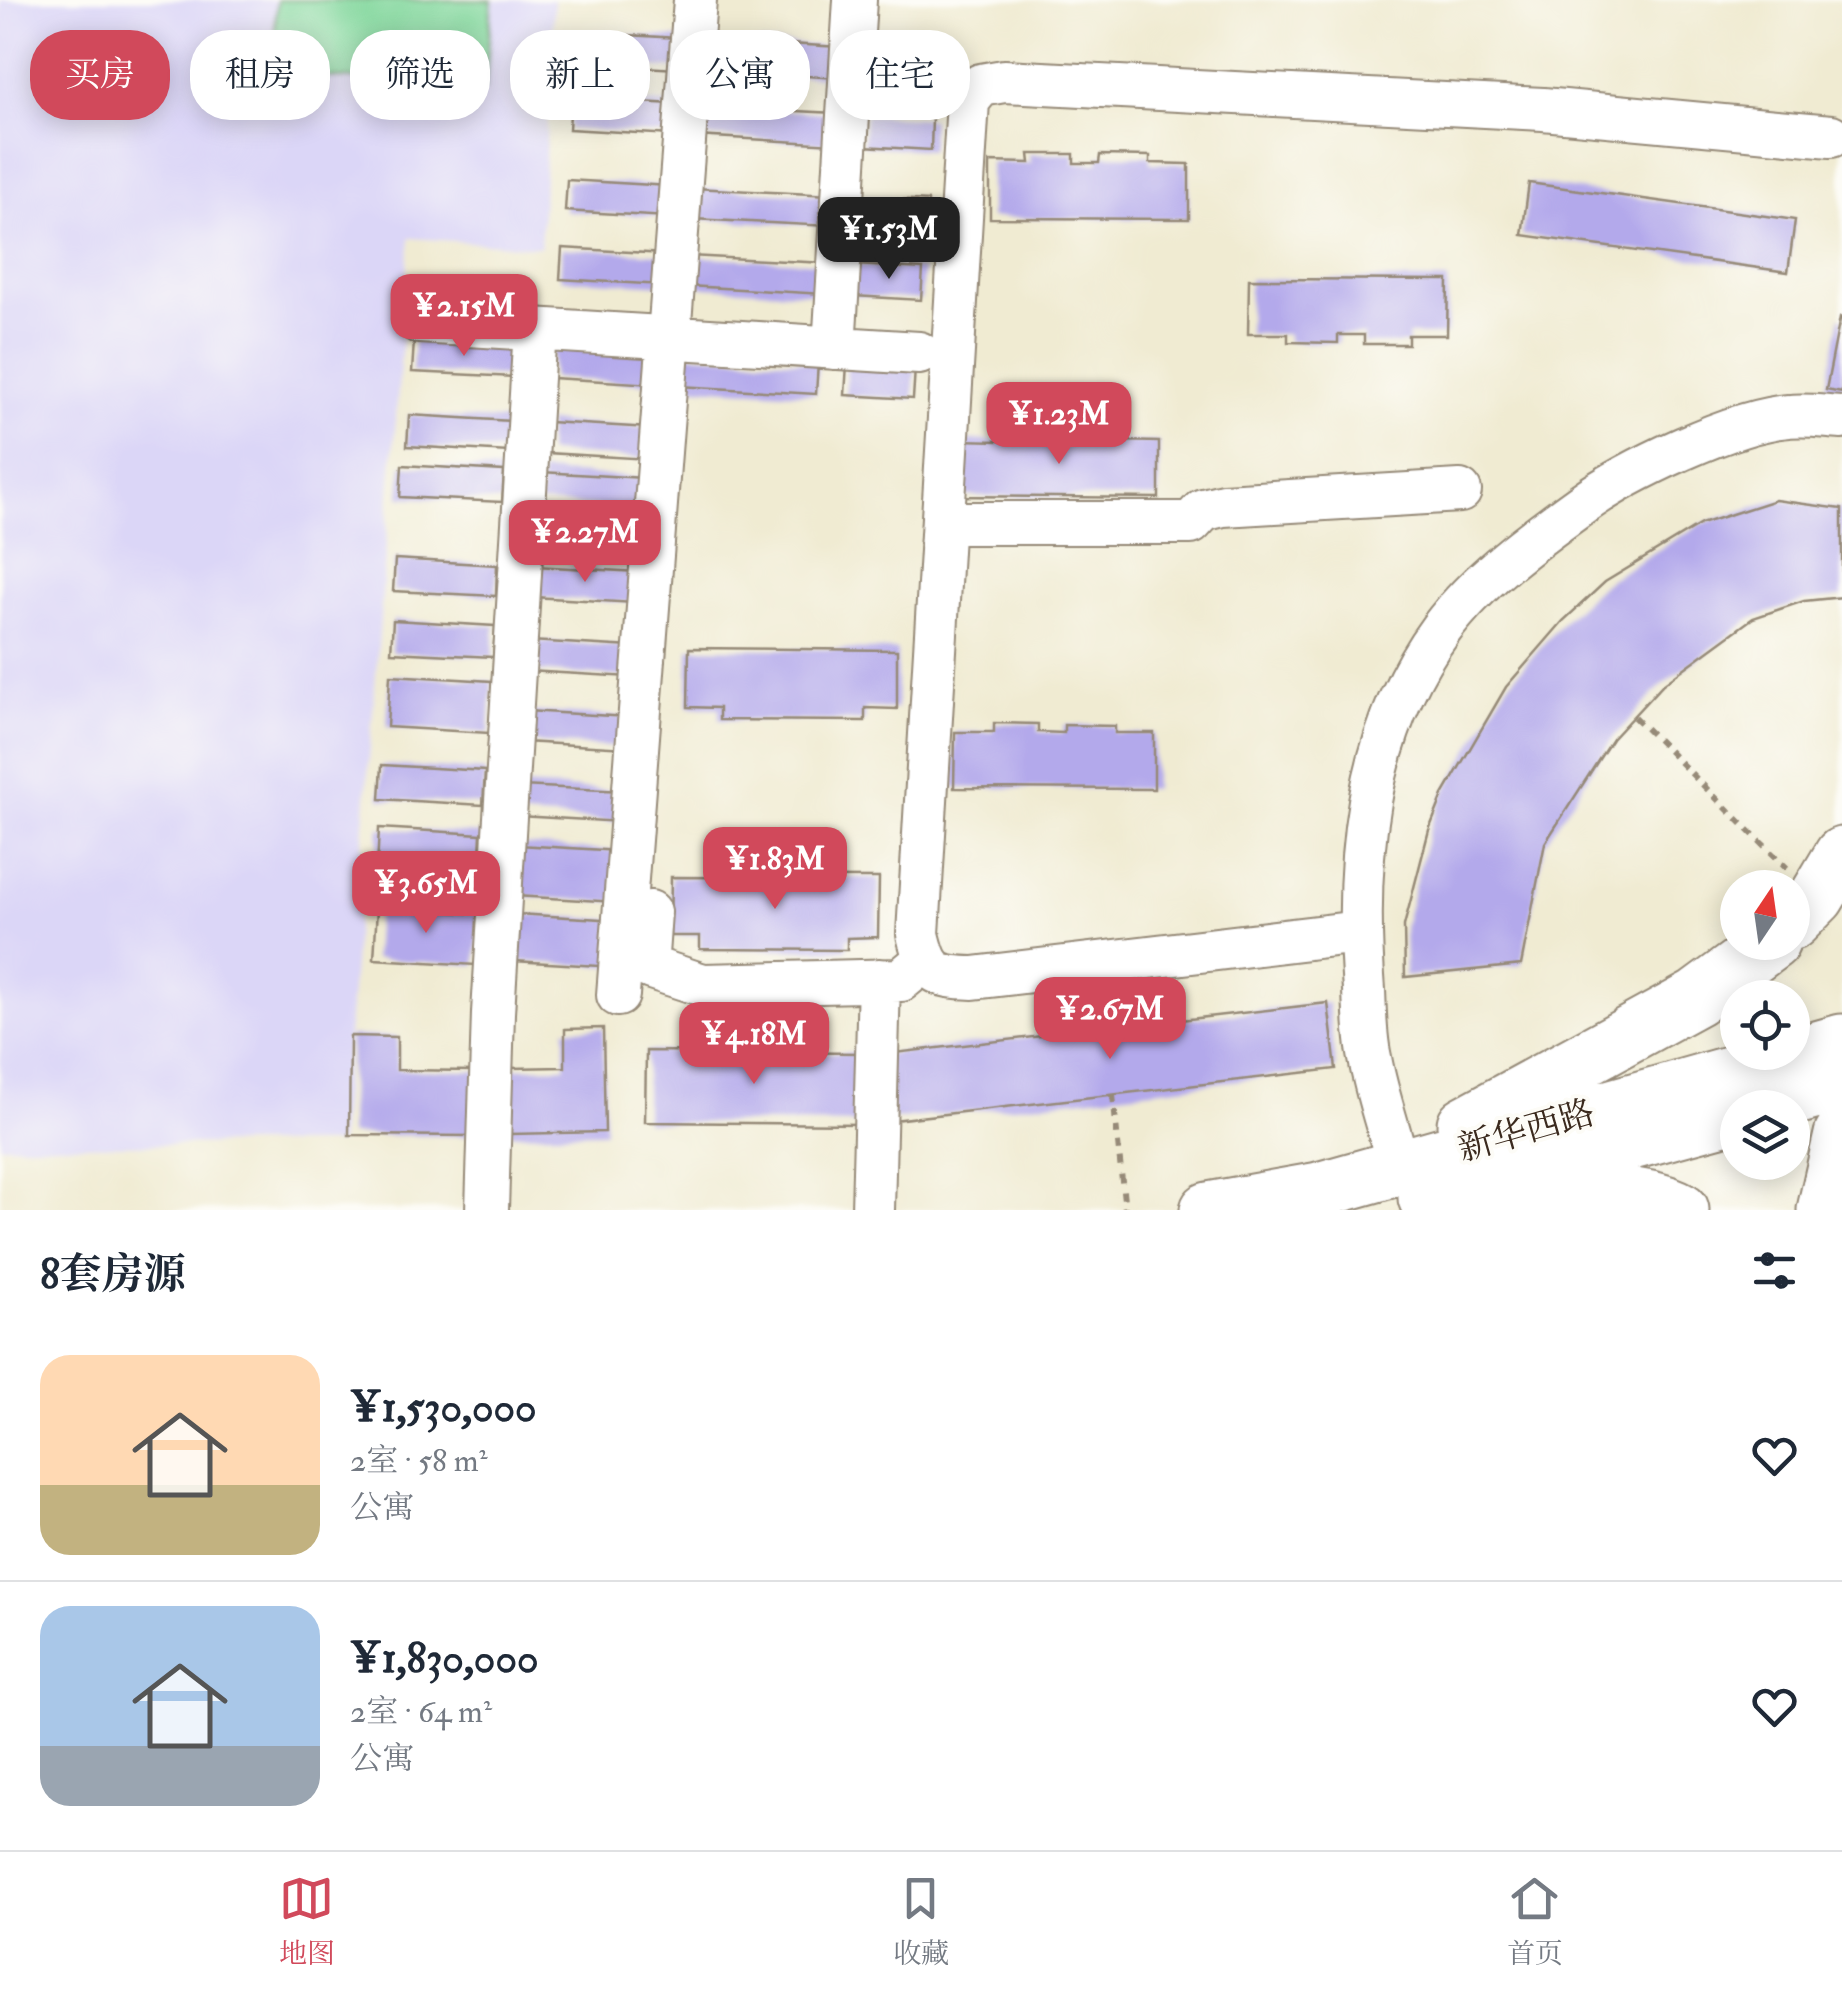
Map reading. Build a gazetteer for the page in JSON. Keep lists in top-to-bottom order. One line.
{"streets":{"main road":["新华西路"]},"north":"top","page":{"chip":["买房","租房","筛选","新上","公寓","住宅"],"price":["¥1.53M","¥2.15M","¥1.23M","¥2.27M","¥1.83M","¥3.65M","¥2.67M","¥4.18M"],"heading":"8套房源","list":[{"name":"¥1,530,000","note":"2室 · 58 m² · 公寓"},{"name":"¥1,830,000","note":"2室 · 64 m² · 公寓"}],"tabs":["地图","收藏","首页"]}}
